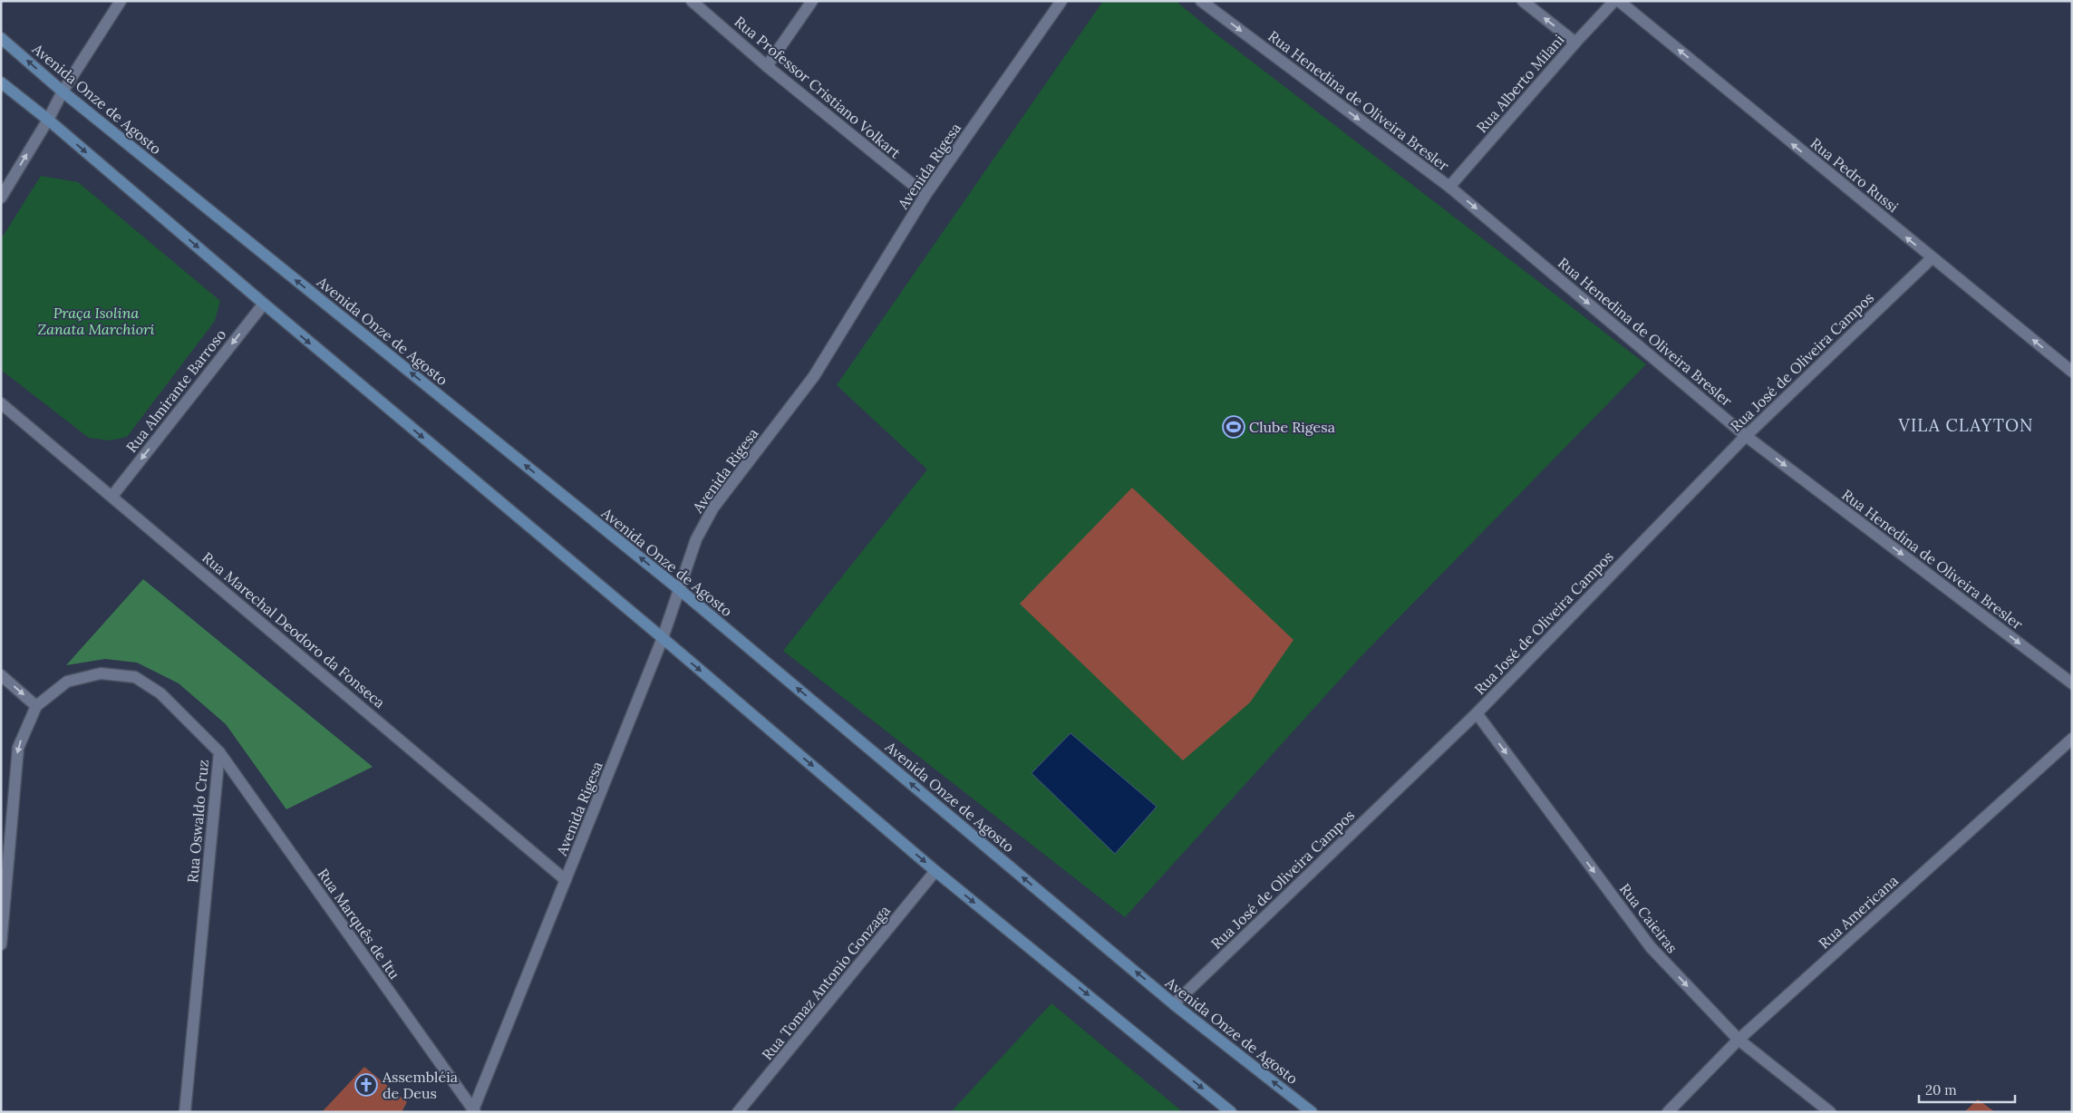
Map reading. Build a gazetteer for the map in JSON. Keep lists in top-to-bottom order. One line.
{"streets":{"main road":["Avenida Onze de Agosto"],"street":["Rua Alberto Milani","Rua Professor Cristiano Volkart","Rua Henedina de Oliveira Bresler","Avenida Rigesa","Rua Pedro Russi","Rua José de Oliveira Campos","Rua Almirante Barroso","Rua Marechal Deodoro da Fonseca","Rua Oswaldo Cruz","Rua Americana","Rua Caieiras","Rua Marquês de Itu","Rua Tomaz Antonio Gonzaga"]},"crossings":[["Rua Alberto Milani","Rua Henedina de Oliveira Bresler"],["Rua Professor Cristiano Volkart","Avenida Rigesa"],["Avenida Onze de Agosto","Avenida Rigesa"],["Avenida Onze de Agosto","Rua José de Oliveira Campos"],["Rua Henedina de Oliveira Bresler","Rua José de Oliveira Campos"],["Avenida Rigesa","Rua Marechal Deodoro da Fonseca"],["Avenida Rigesa","Rua Marquês de Itu"],["Rua Pedro Russi","Rua José de Oliveira Campos"],["Rua José de Oliveira Campos","Rua Caieiras"],["Rua Almirante Barroso","Rua Marechal Deodoro da Fonseca"],["Rua Oswaldo Cruz","Rua Marquês de Itu"],["Rua Americana","Rua Caieiras"]],"one_way":["Rua Henedina de Oliveira Bresler","Rua Pedro Russi","Rua Almirante Barroso","Rua Caieiras"],"districts":["VILA CLAYTON"],"parks":["Praça Isolina Zanata Marchiori"],"places":{"sports":["Clube Rigesa"],"church":["Assembléia de Deus"]},"scale_bar":"20 m"}
